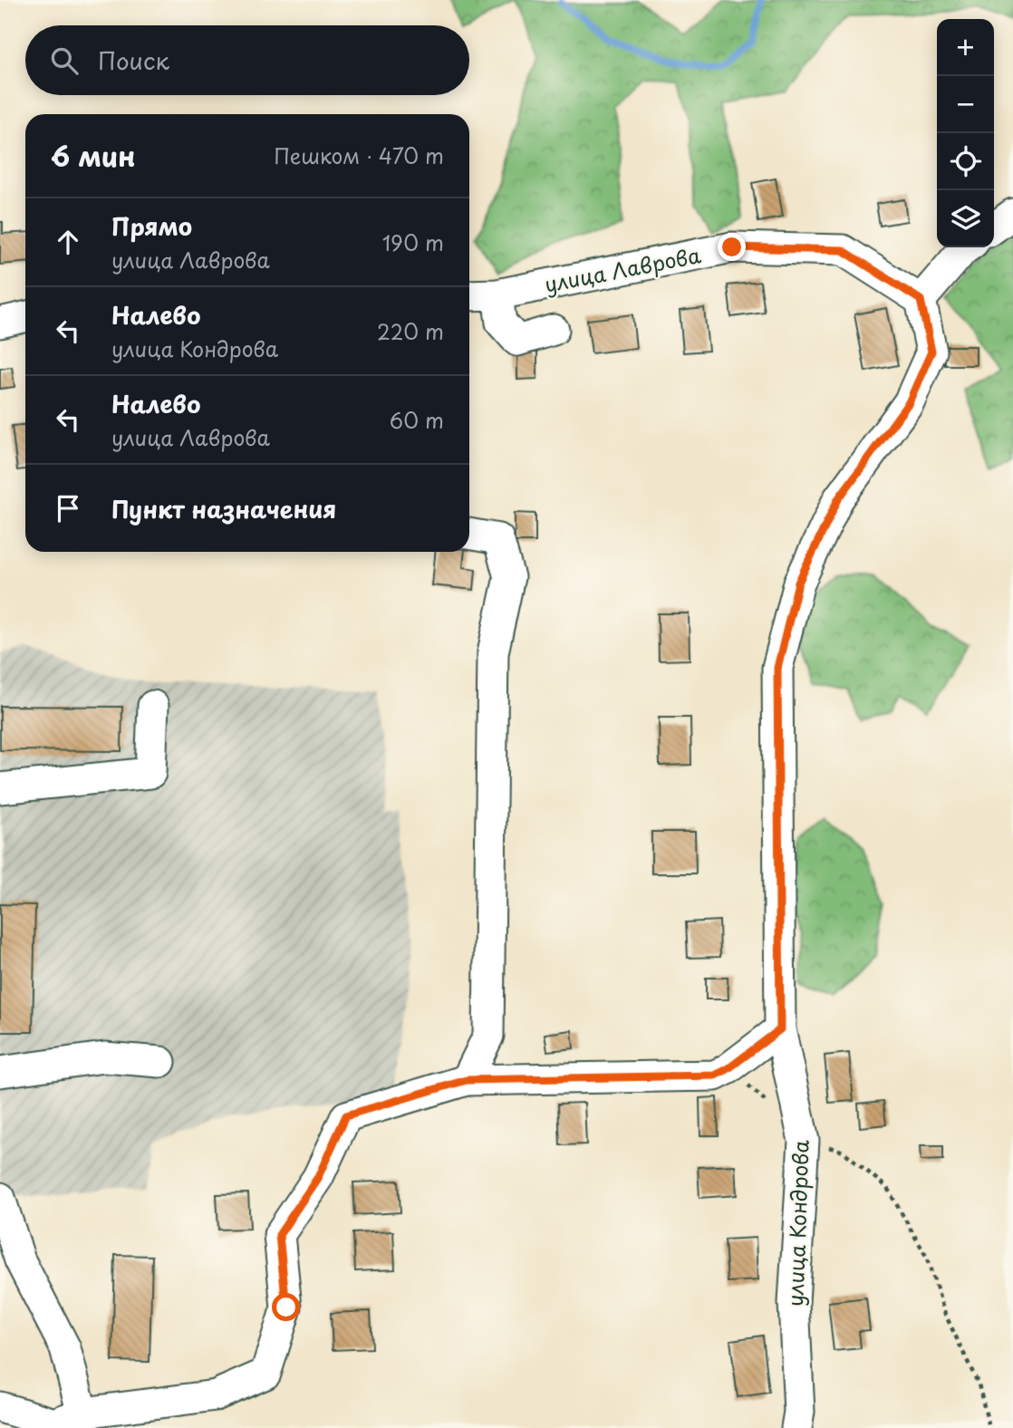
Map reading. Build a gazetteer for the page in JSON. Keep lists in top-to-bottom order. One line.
{"streets":{"street":["улица Лаврова","улица Кондрова"]},"crossings":[["улица Лаврова","улица Кондрова"]],"page":{"map_buttons":["+","−"],"search":"Поиск","heading":["6 мин","Пешком · 470 m"],"list":[["Прямо","улица Лаврова","190 m"],["Налево","улица Кондрова","220 m"],["Налево","улица Лаврова","60 m"],"Пункт назначения"]}}
